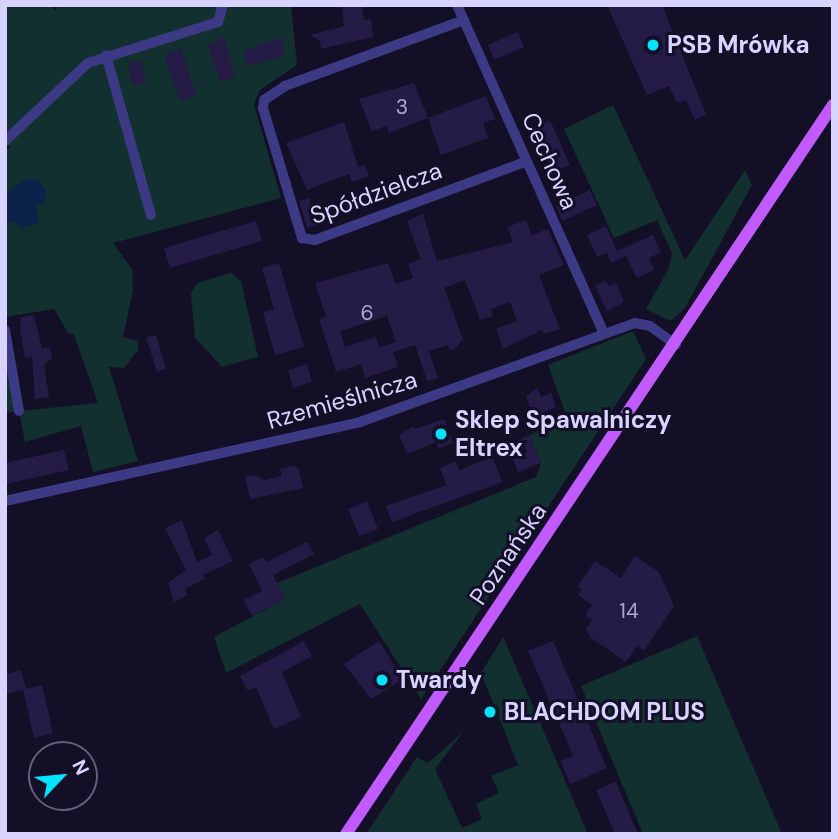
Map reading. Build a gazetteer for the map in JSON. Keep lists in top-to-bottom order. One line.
{"streets":{"main road":["Poznańska"],"street":["Cechowa","Spółdzielcza","Rzemieślnicza"]},"crossings":[["Cechowa","Spółdzielcza"],["Cechowa","Rzemieślnicza"],["Rzemieślnicza","Poznańska"]],"places":["PSB Mrówka","Sklep Spawalniczy Eltrex","Twardy","BLACHDOM PLUS"],"house_numbers":["3","6","14"],"north":"top right"}
